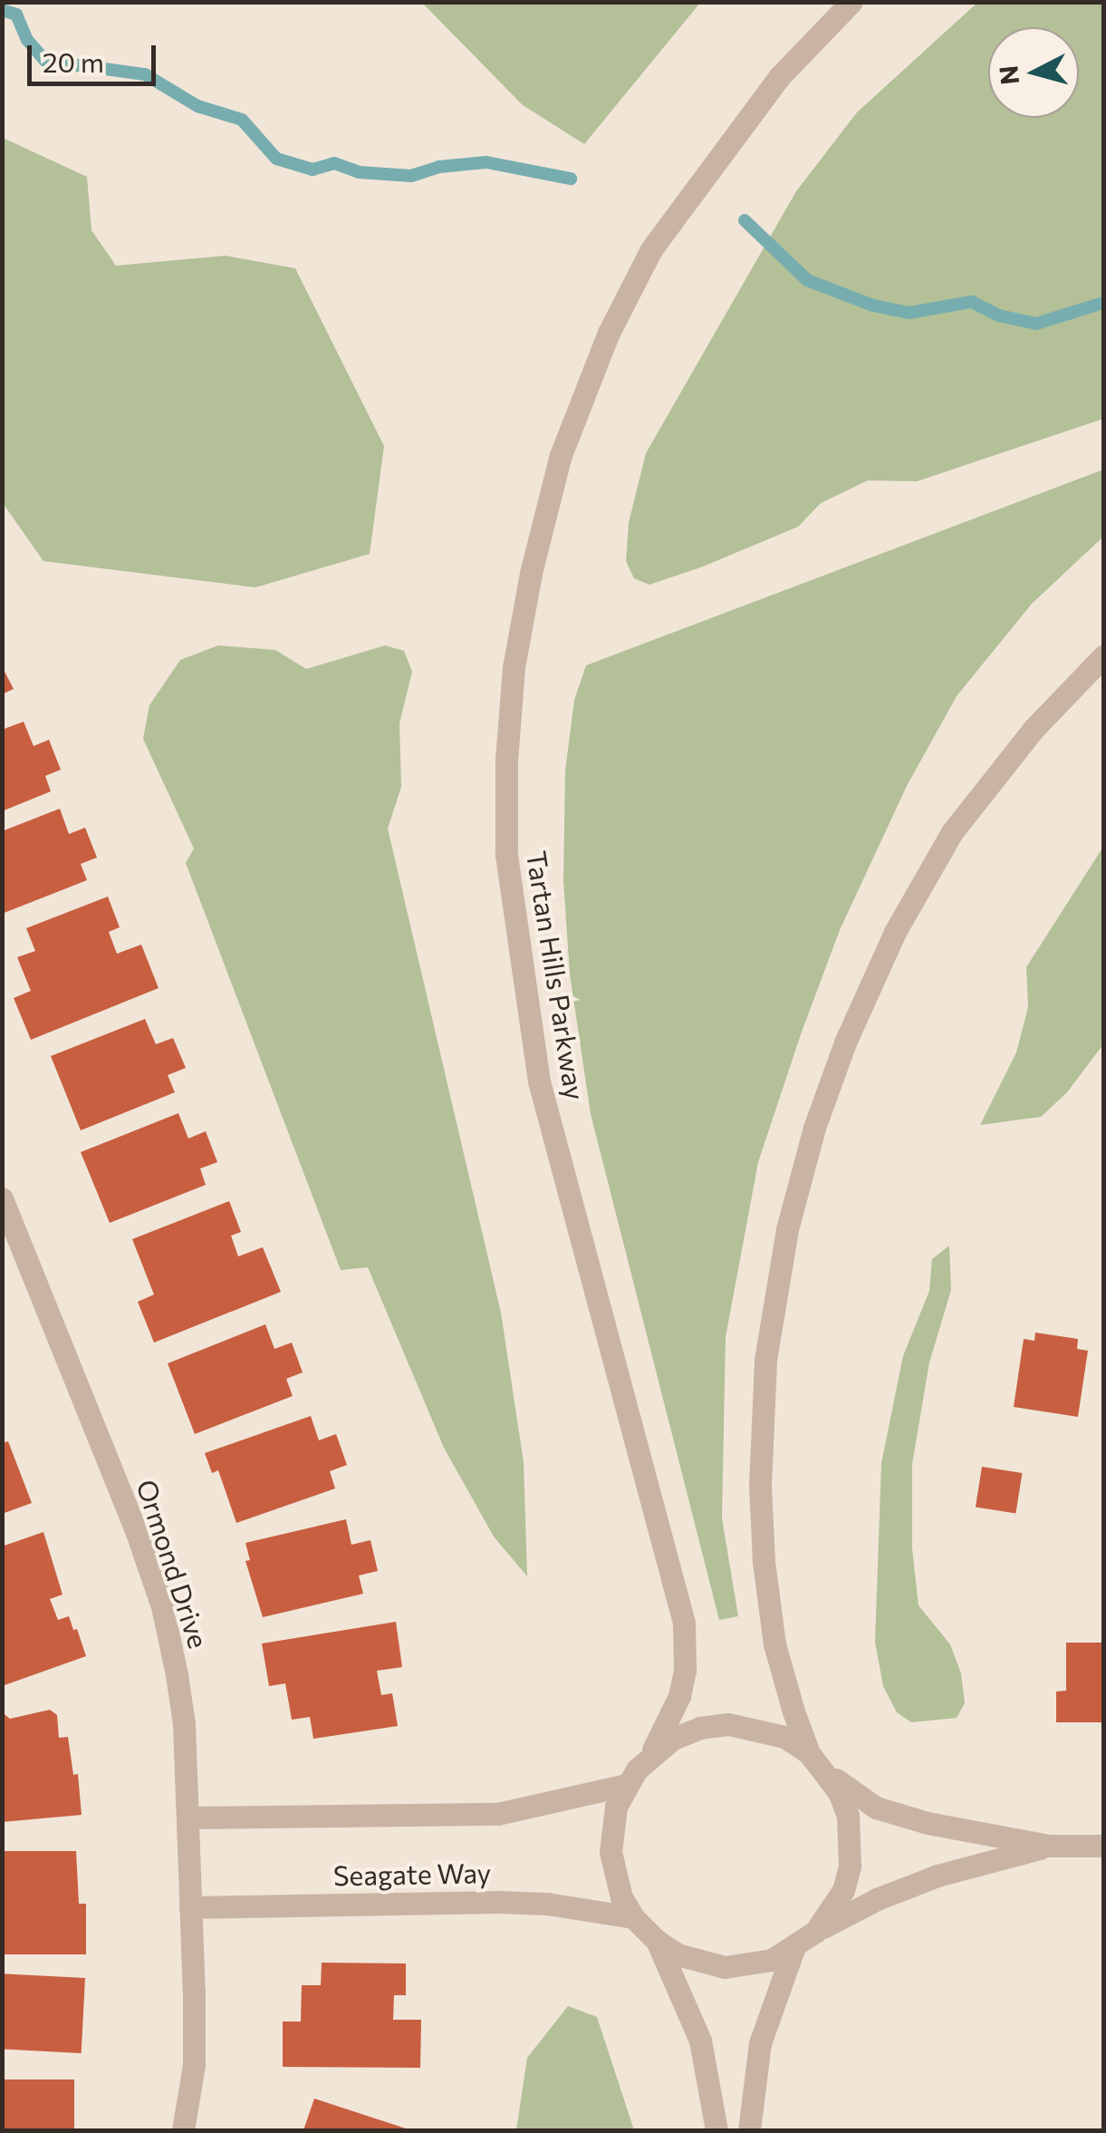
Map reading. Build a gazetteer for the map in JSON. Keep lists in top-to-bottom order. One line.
{"streets":{"street":["Tartan Hills Parkway","Ormond Drive","Seagate Way"]},"crossings":[["Tartan Hills Parkway","Seagate Way"],["Ormond Drive","Seagate Way"]],"scale_bar":"20 m","north":"left"}
